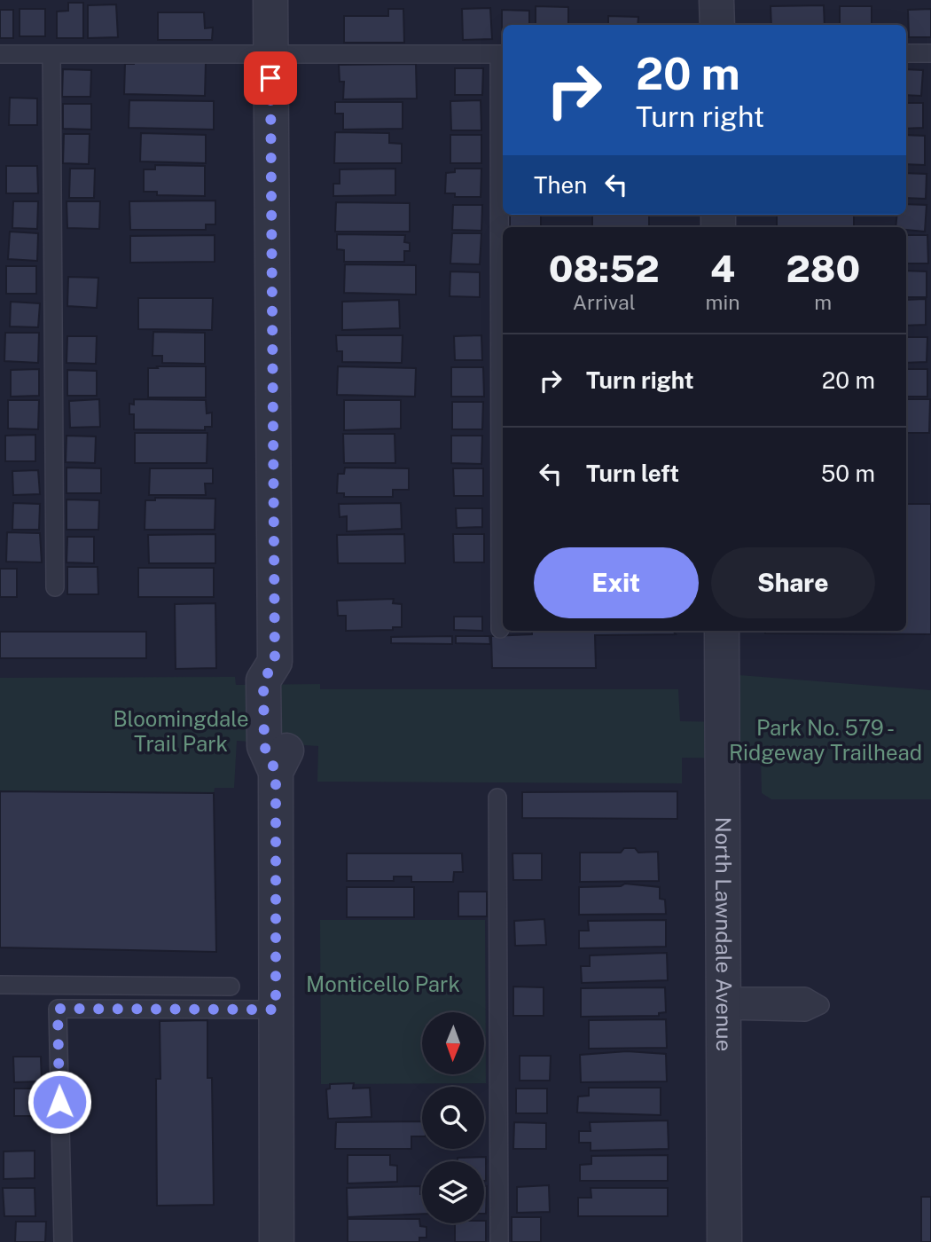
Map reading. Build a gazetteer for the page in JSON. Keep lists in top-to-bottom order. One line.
{"streets":{"street":["North Lawndale Avenue"]},"parks":["Bloomingdale Trail Park","Park No. 579 - Ridgeway Trailhead","Monticello Park"],"north":"bottom","page":{"turn":["20 m","Turn right"],"then":"Then","eta":["08:52","Arrival","4","min","280","m"],"list":[{"name":"Turn right","value":"20 m"},{"name":"Turn left","value":"50 m"}],"buttons":["Exit","Share"]}}
